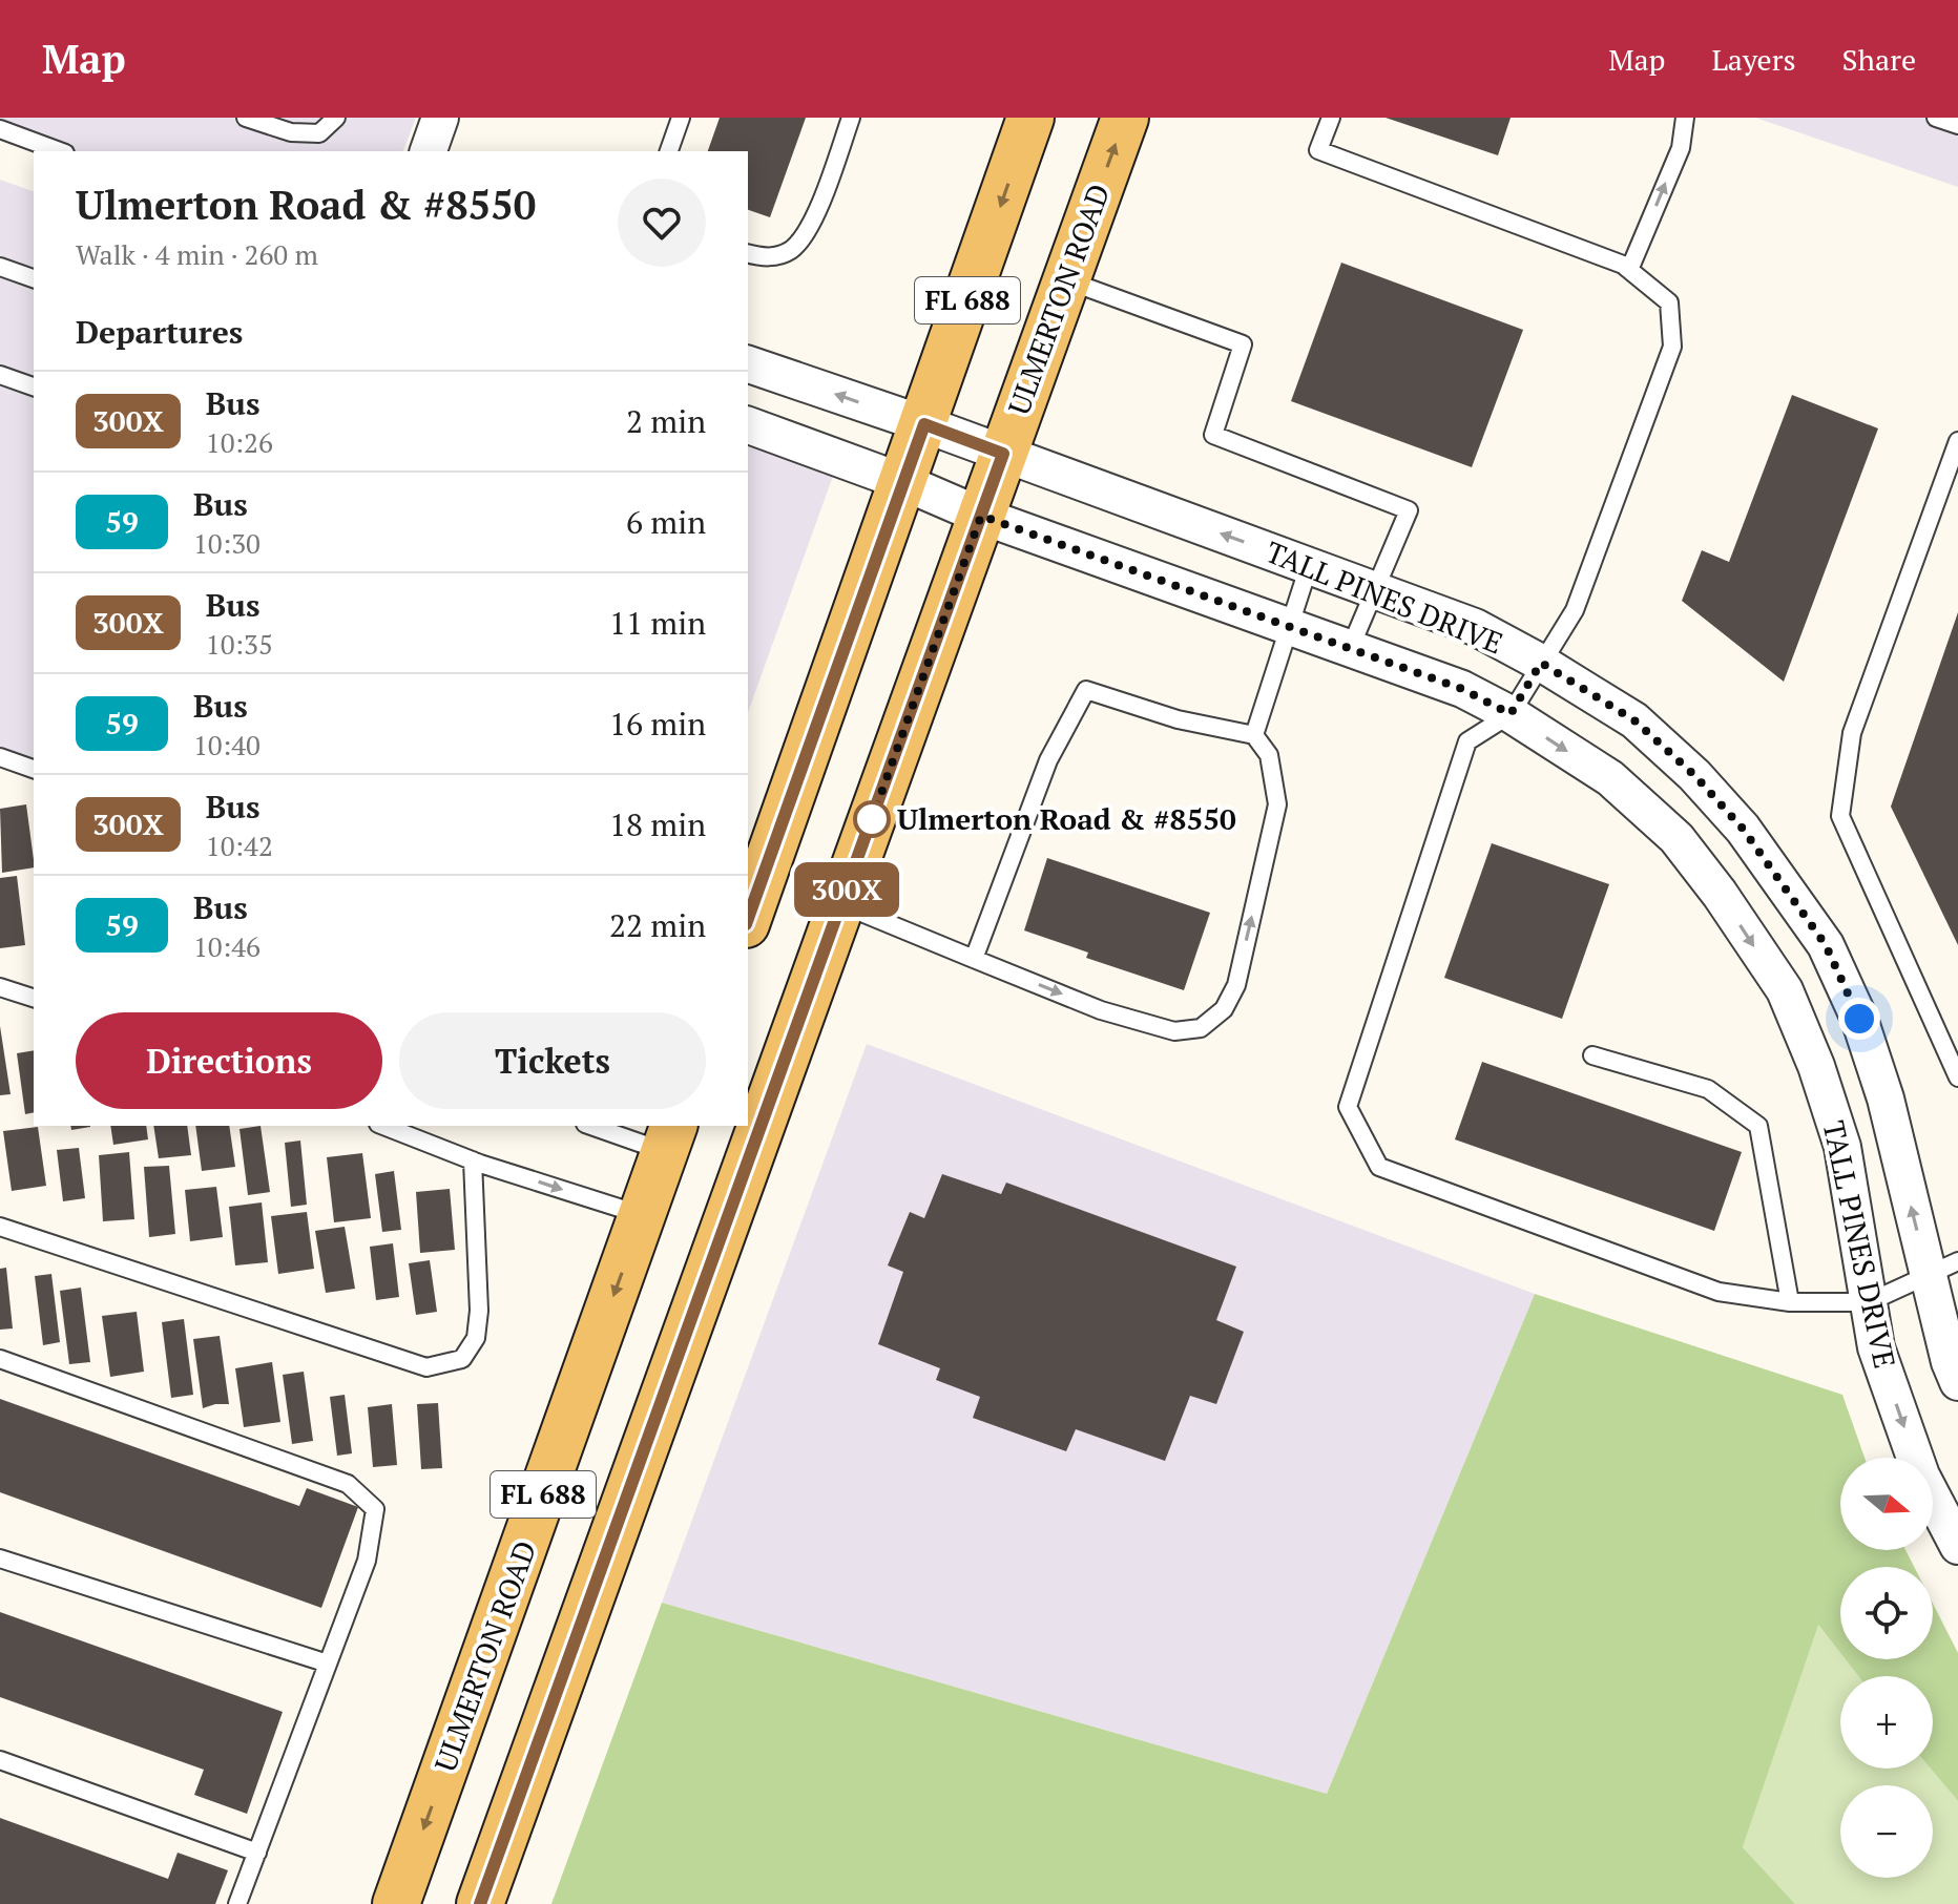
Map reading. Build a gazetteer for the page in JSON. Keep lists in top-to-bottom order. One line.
{"streets":{"main road":["ULMERTON ROAD","FL 688"],"street":["TALL PINES DRIVE"]},"crossings":[["ULMERTON ROAD","TALL PINES DRIVE"],["FL 688","TALL PINES DRIVE"]],"places":["Ulmerton Road & #8550"],"lines":["bus line 300X"],"north":"right","page":{"header":"Map","nav":["Map","Layers","Share"],"on_map":"300X","heading":[["Ulmerton Road & #8550","Walk · 4 min · 260 m"],"Departures"],"list":[{"mark":"300X","name":"Bus","note":"10:26","value":"2 min"},{"mark":"59","name":"Bus","note":"10:30","value":"6 min"},{"mark":"300X","name":"Bus","note":"10:35","value":"11 min"},{"mark":"59","name":"Bus","note":"10:40","value":"16 min"},{"mark":"300X","name":"Bus","note":"10:42","value":"18 min"},{"mark":"59","name":"Bus","note":"10:46","value":"22 min"}],"buttons":["Directions","Tickets"],"map_buttons":["+","−"]}}
